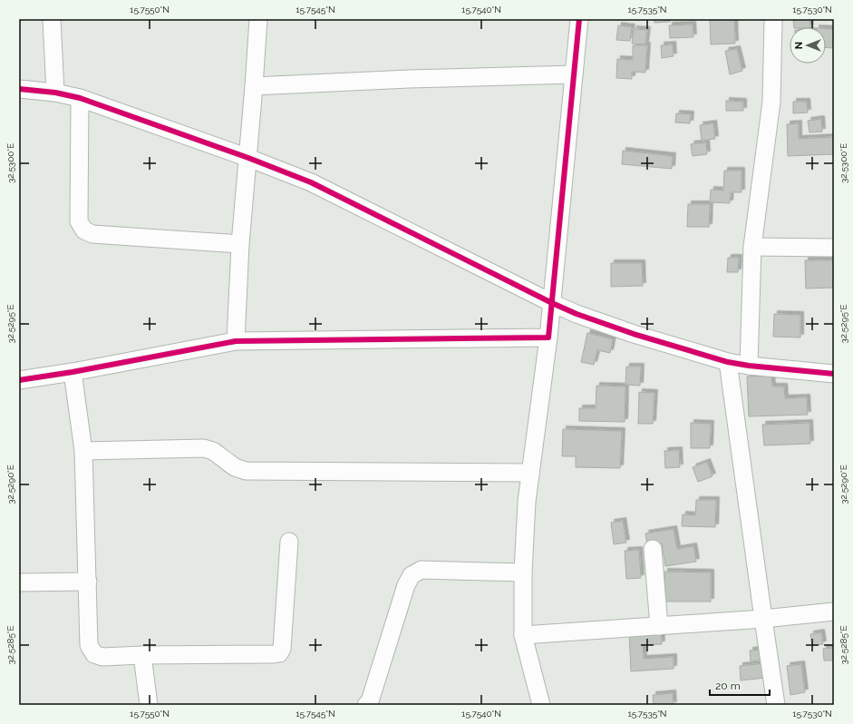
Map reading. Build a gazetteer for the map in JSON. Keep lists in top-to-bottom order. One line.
{"scale_bar":"20 m","north":"left","coordinates":["15.7550°N","15.7545°N","15.7540°N","15.7535°N","15.7530°N","32.5300°E","32.5295°E","32.5290°E","32.5285°E"]}
